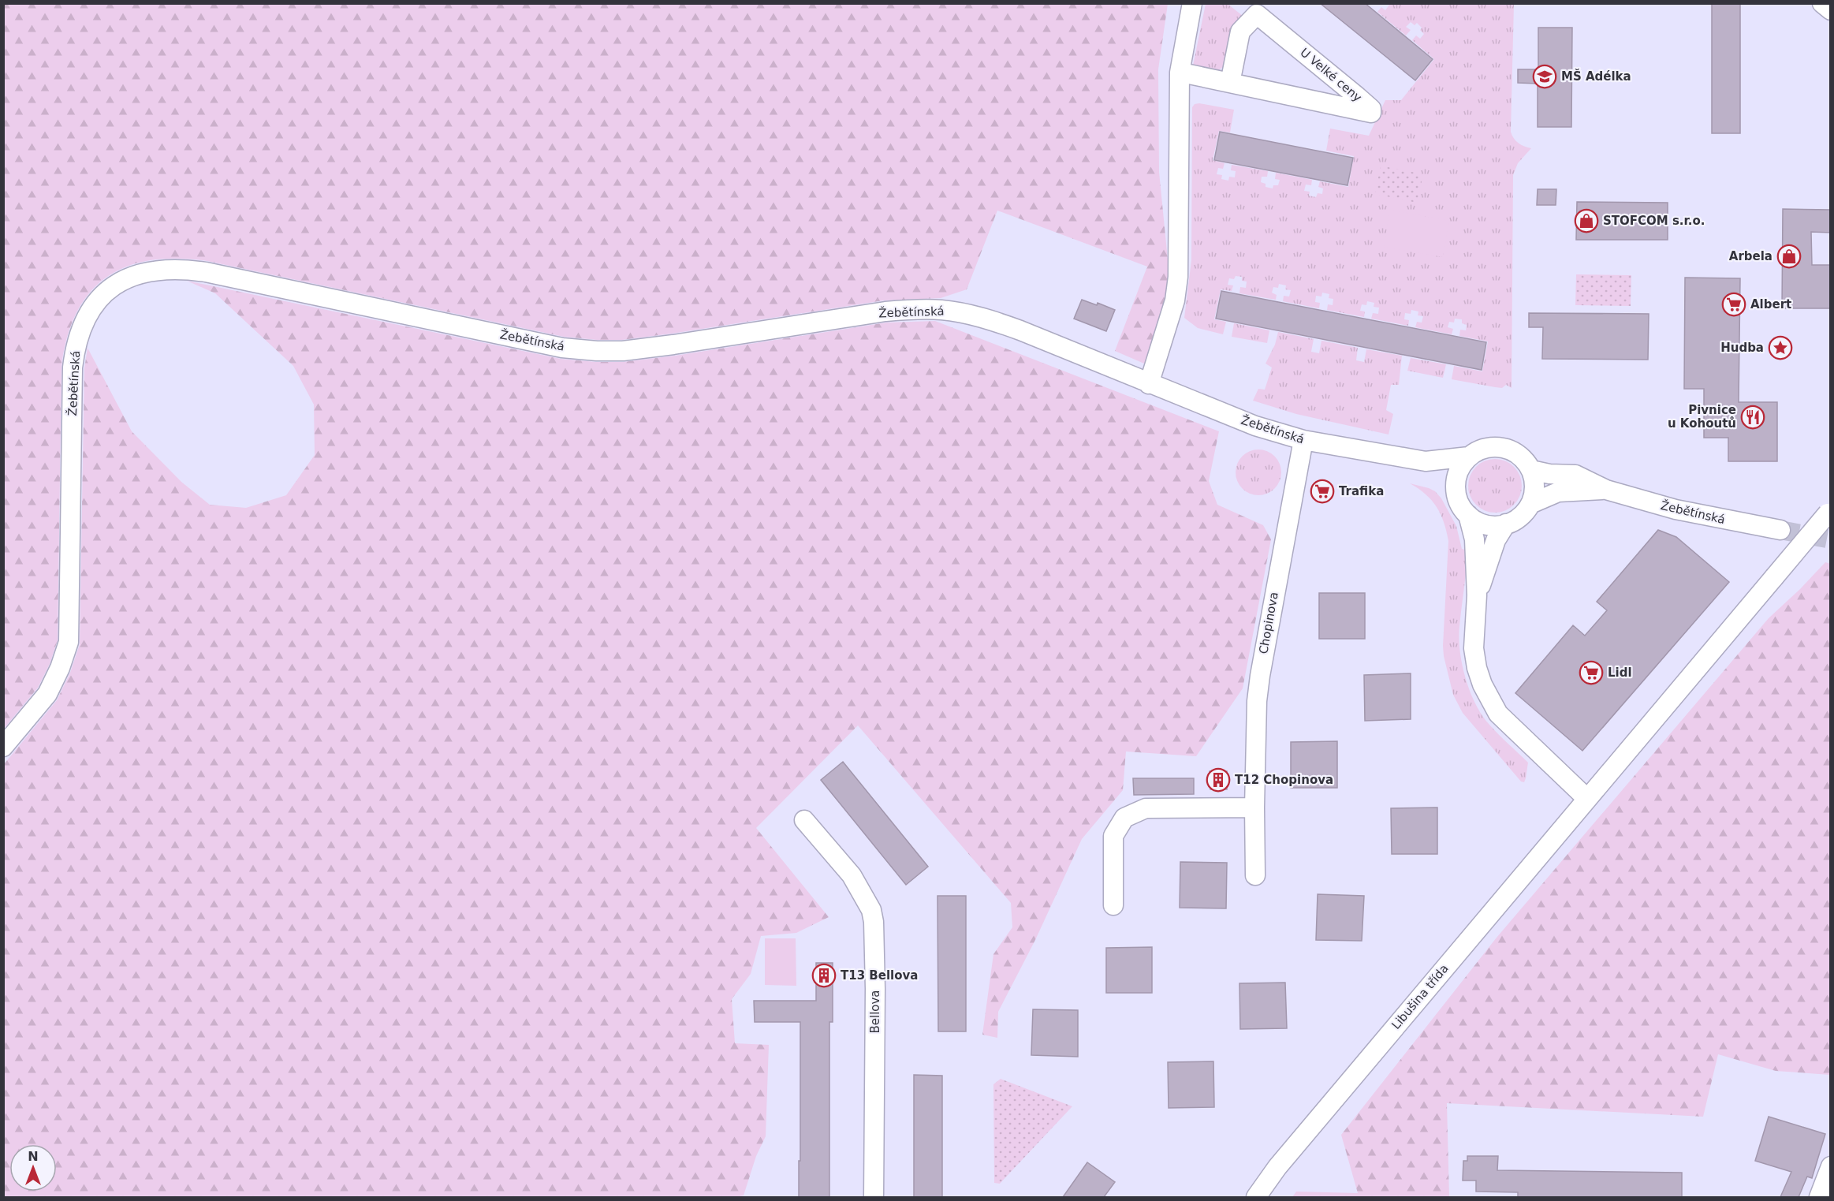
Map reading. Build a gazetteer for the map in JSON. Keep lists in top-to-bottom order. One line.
{"streets":{"street":["U Velké ceny","Žebětínská","Chopinova","Libušina třída","Bellova"]},"crossings":[["Žebětínská","Chopinova"]],"places":{"school or university":["MŠ Adélka"],"shop":["STOFCOM s.r.o.","Arbela"],"supermarket":["Albert","Trafika","Lidl"],"place":["Hudba"],"restaurant":["Pivnice u Kohoutů"],"building":["T12 Chopinova","T13 Bellova"]},"north":"top"}
